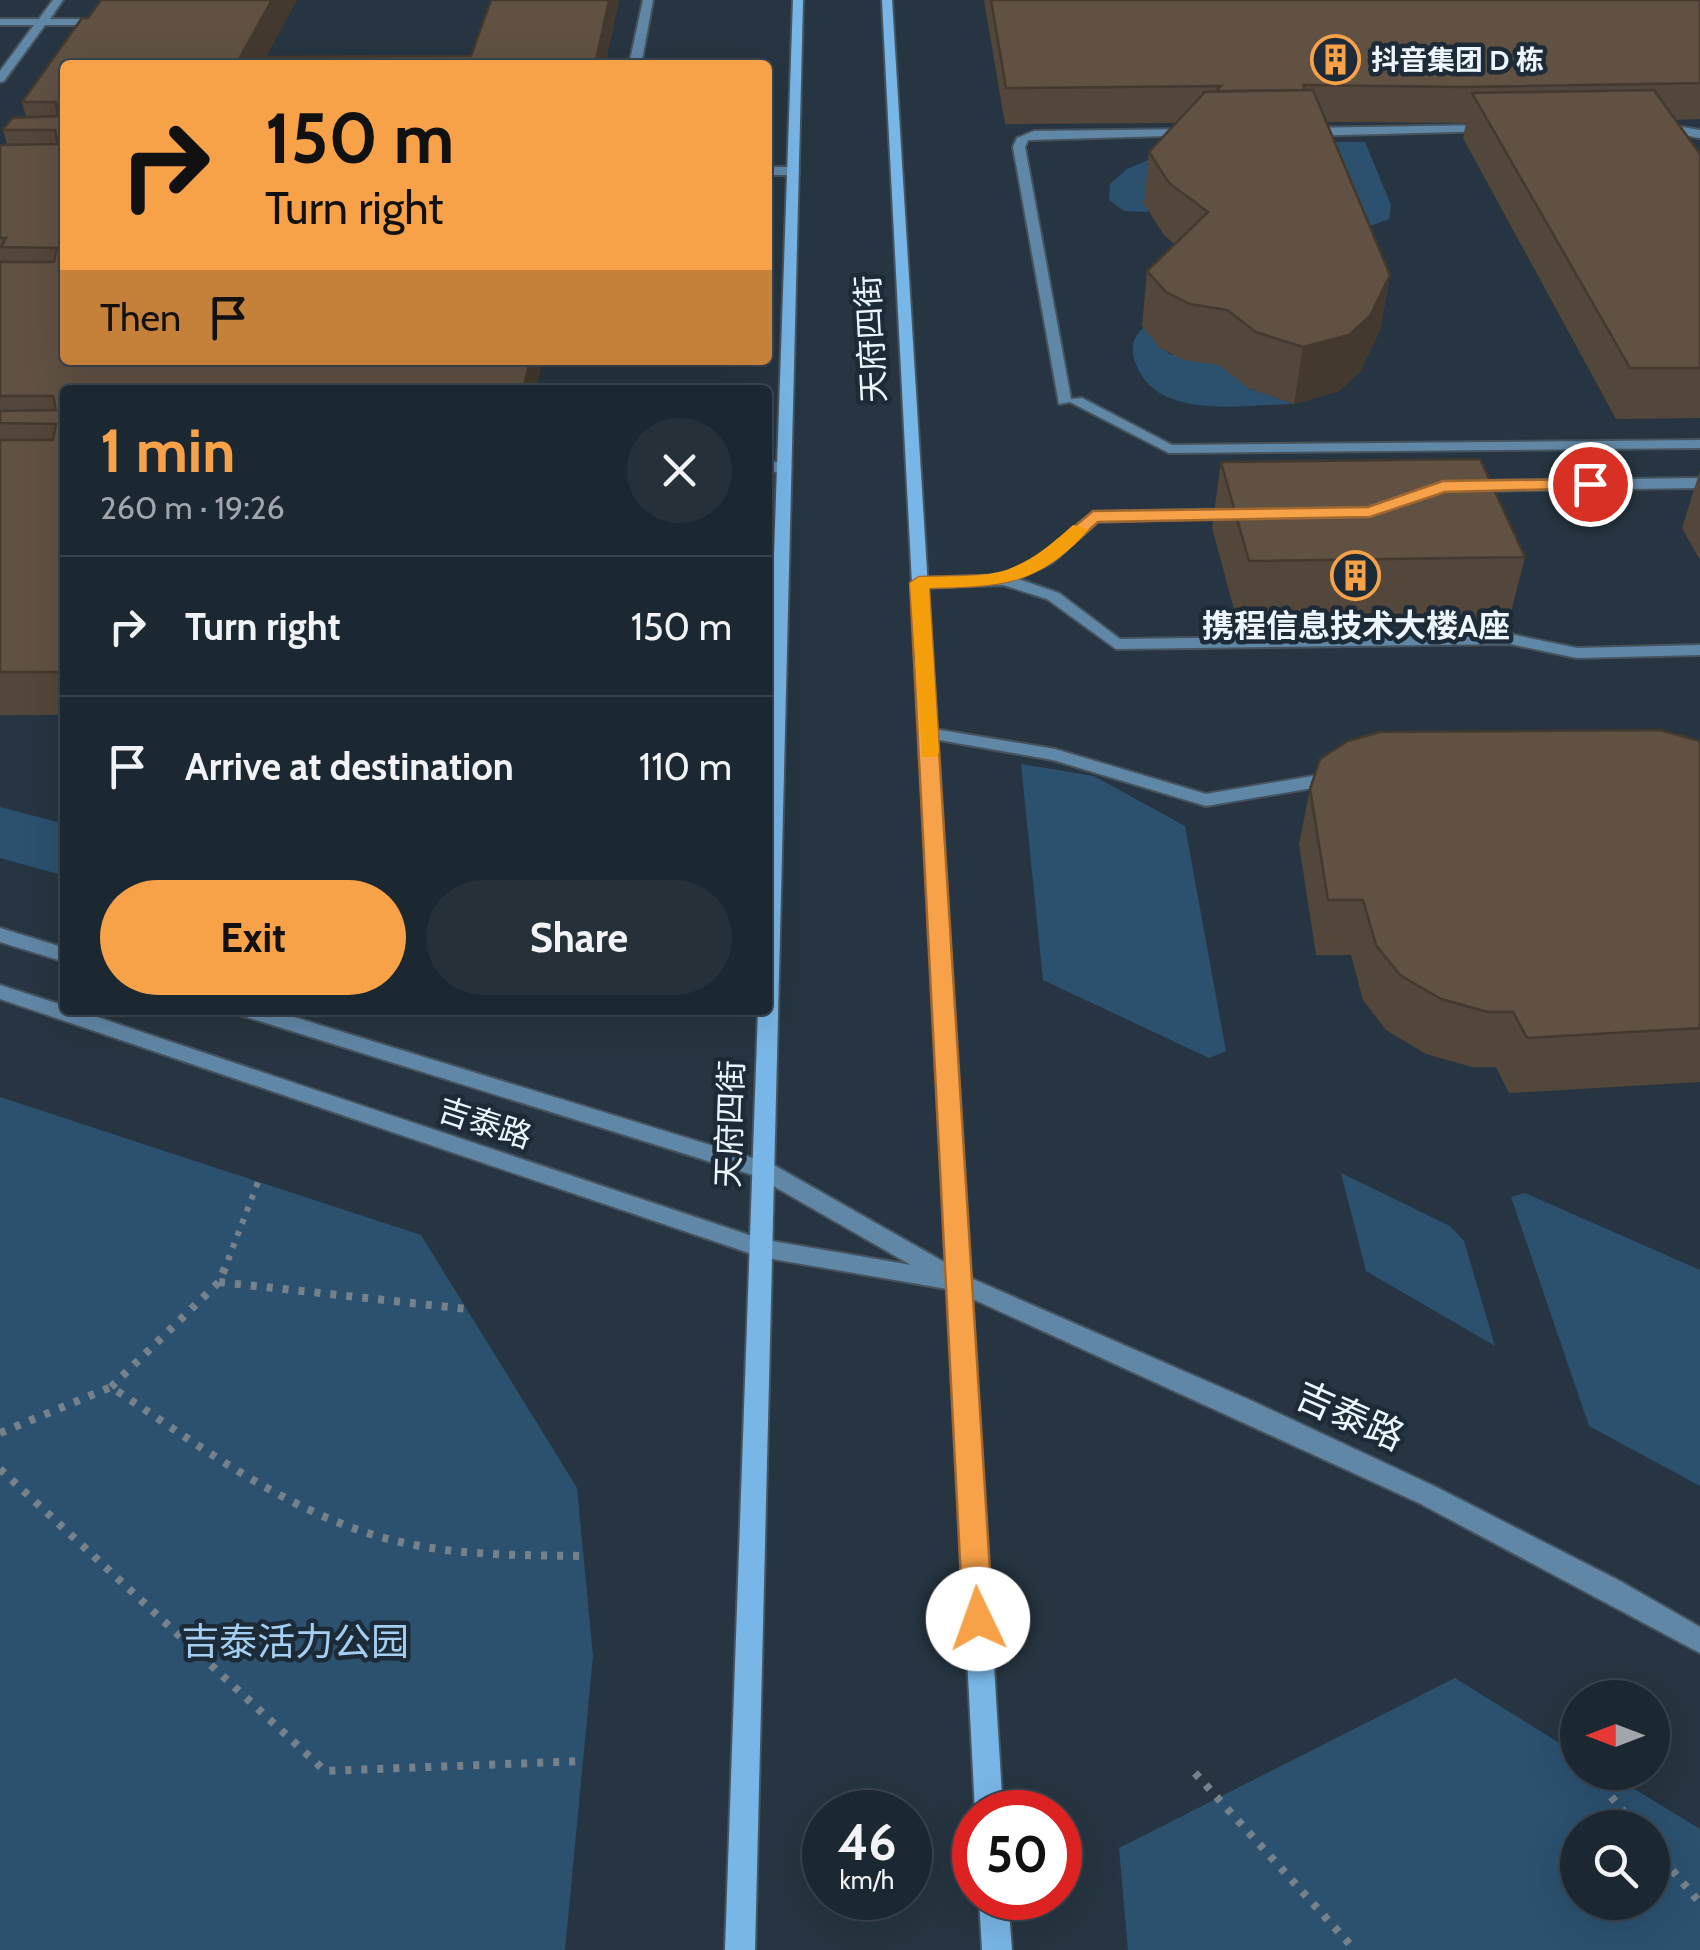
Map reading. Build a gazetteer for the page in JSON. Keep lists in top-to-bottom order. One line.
{"streets":{"main road":["天府四街"],"street":["吉泰路"]},"crossings":[["天府四街","吉泰路"]],"parks":["吉泰活力公园"],"places":{"building":["抖音集团 D 栋","携程信息技术大楼A座"]},"north":"left","page":{"turn":["150 m","Turn right"],"then":"Then","heading":["1 min","260 m · 19:26"],"list":[{"name":"Turn right","value":"150 m"},{"name":"Arrive at destination","value":"110 m"}],"buttons":["Exit","Share"],"speed":"46 km/h","limit":"50"}}
